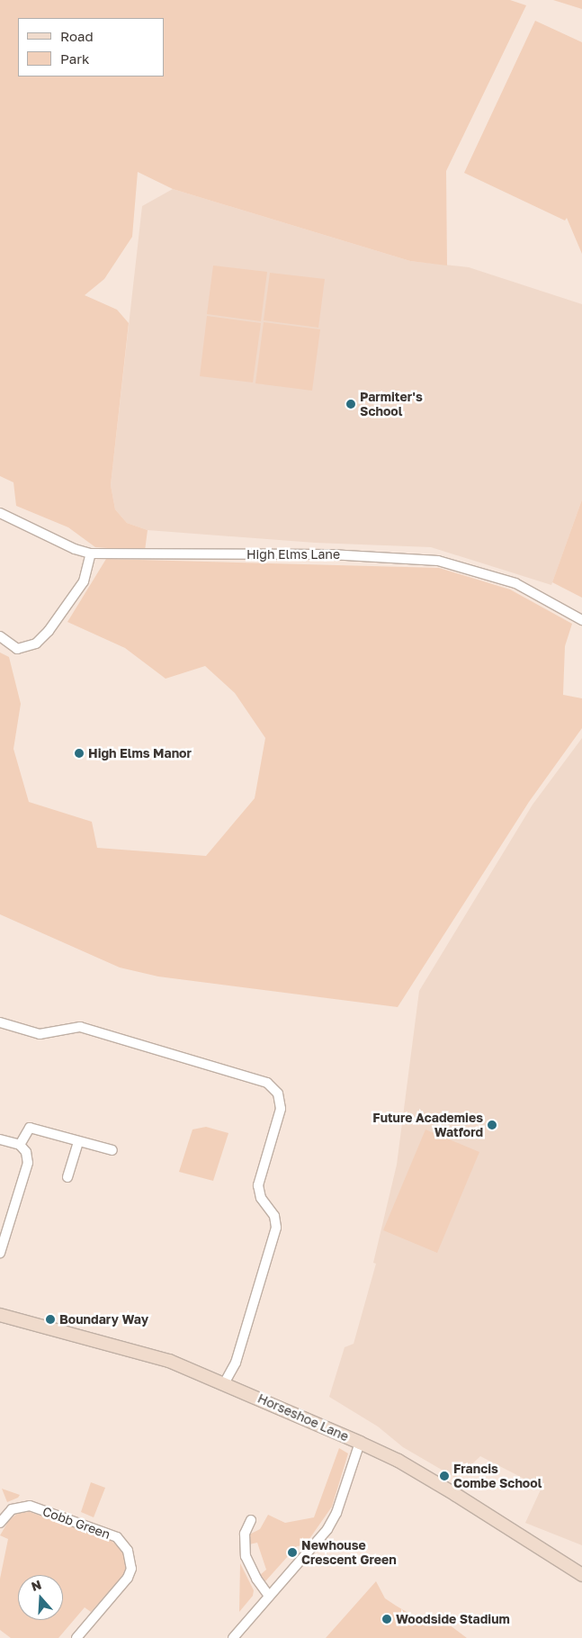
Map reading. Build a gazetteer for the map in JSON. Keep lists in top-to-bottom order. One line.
{"streets":{"street":["High Elms Lane","Horseshoe Lane","Cobb Green"]},"places":["Parmiter's School","High Elms Manor","Future Academies Watford","Boundary Way","Francis Combe School","Newhouse Crescent Green","Woodside Stadium"],"legend":["Road","Park"],"north":"top"}
